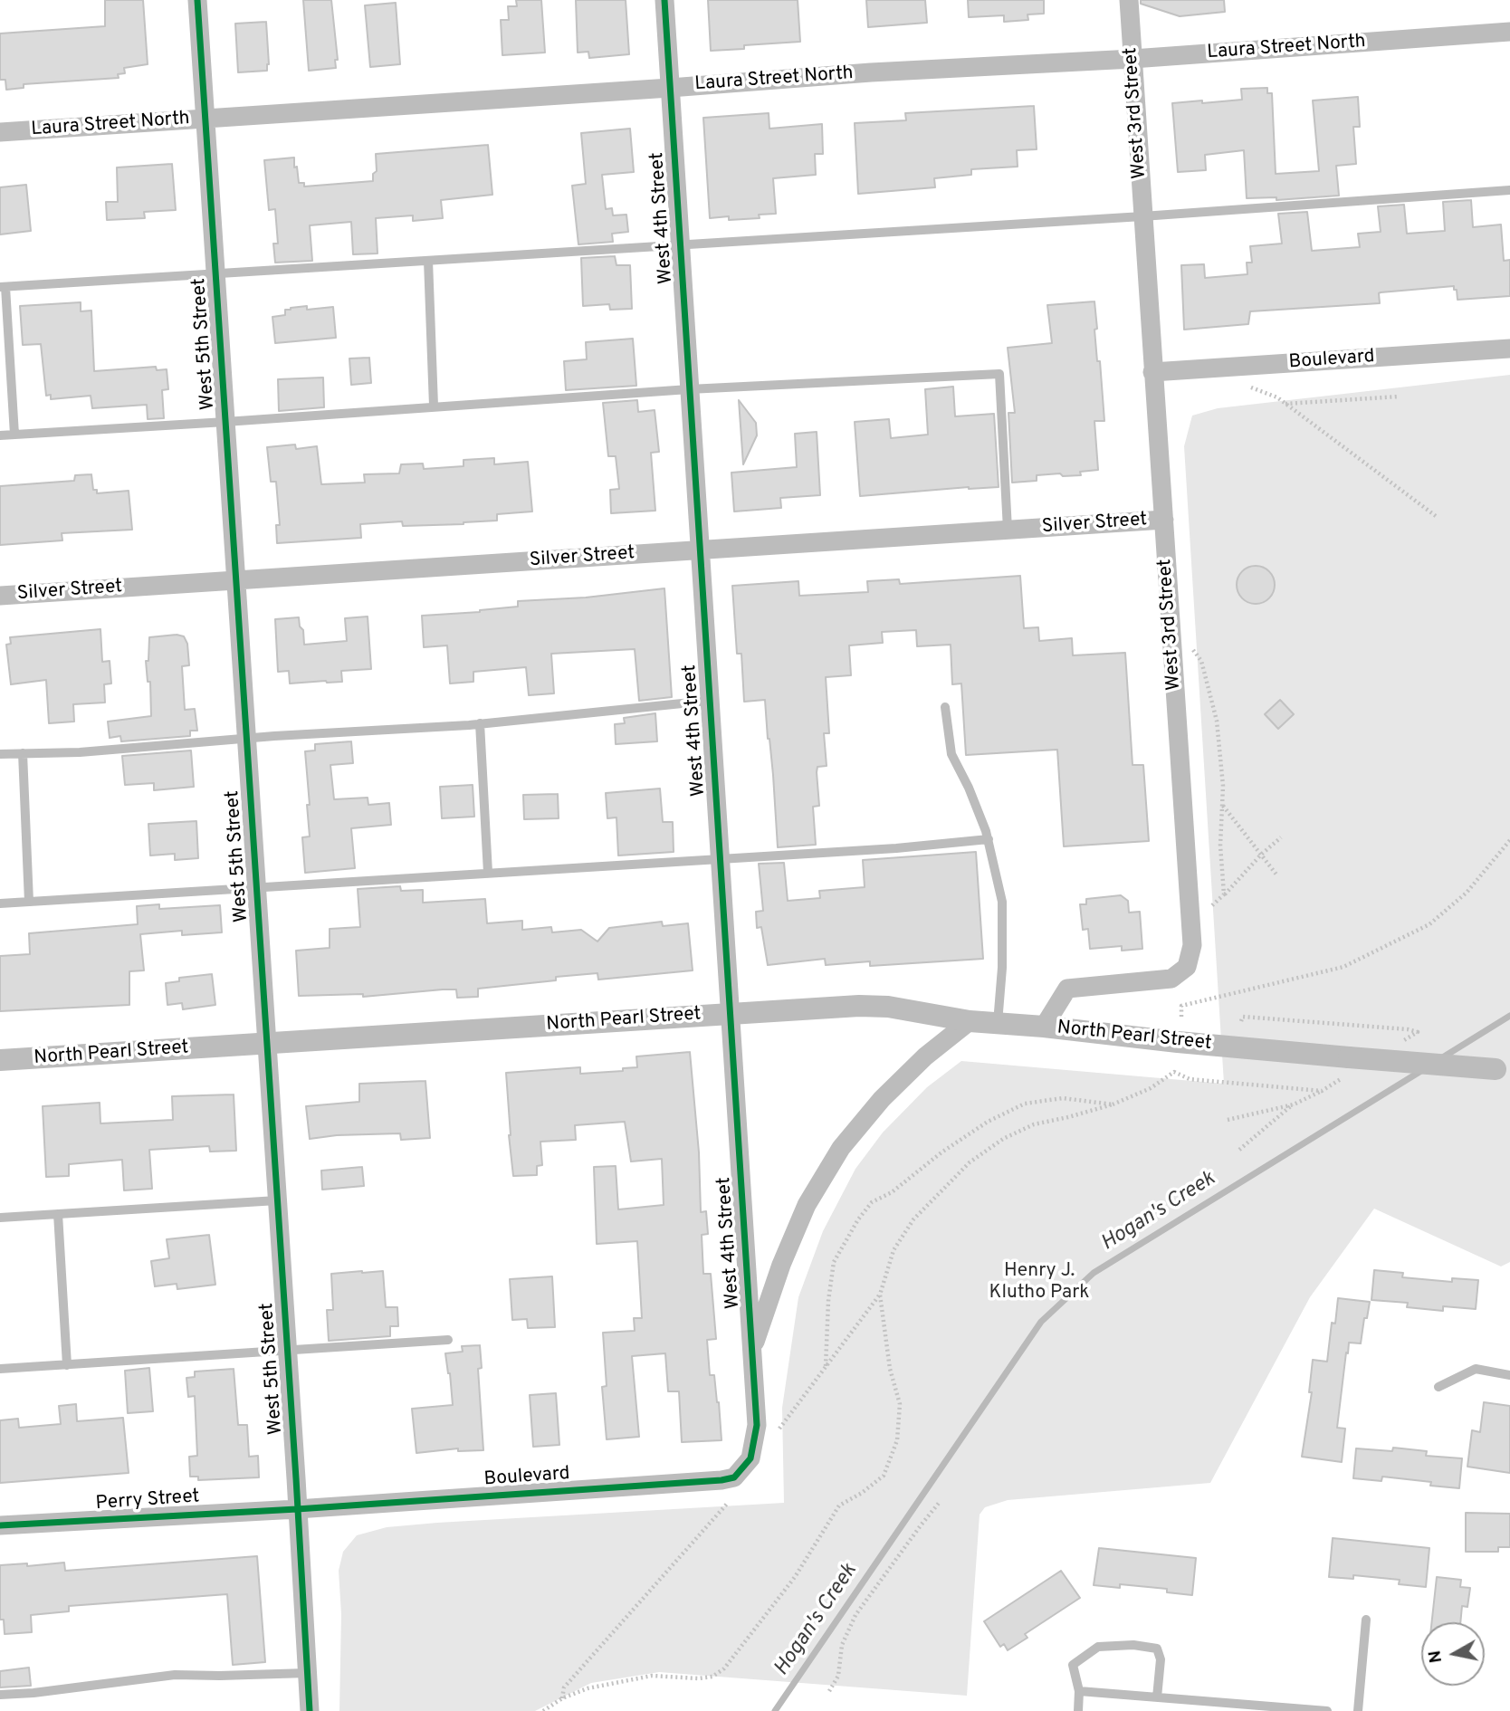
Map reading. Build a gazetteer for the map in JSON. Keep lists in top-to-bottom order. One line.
{"streets":{"street":["Laura Street North","West 3rd Street","West 4th Street","West 5th Street","Boulevard","Silver Street","North Pearl Street","Perry Street"]},"crossings":[["Laura Street North","West 3rd Street"],["Laura Street North","West 4th Street"],["Laura Street North","West 5th Street"],["West 3rd Street","Boulevard"],["West 3rd Street","Silver Street"],["West 3rd Street","North Pearl Street"],["West 4th Street","Boulevard"],["West 4th Street","Silver Street"],["West 4th Street","North Pearl Street"],["West 5th Street","Boulevard"],["West 5th Street","Silver Street"],["West 5th Street","North Pearl Street"],["West 5th Street","Perry Street"],["Boulevard","Perry Street"]],"water":["Hogan's Creek"],"parks":["Henry J. Klutho Park"],"north":"left"}
